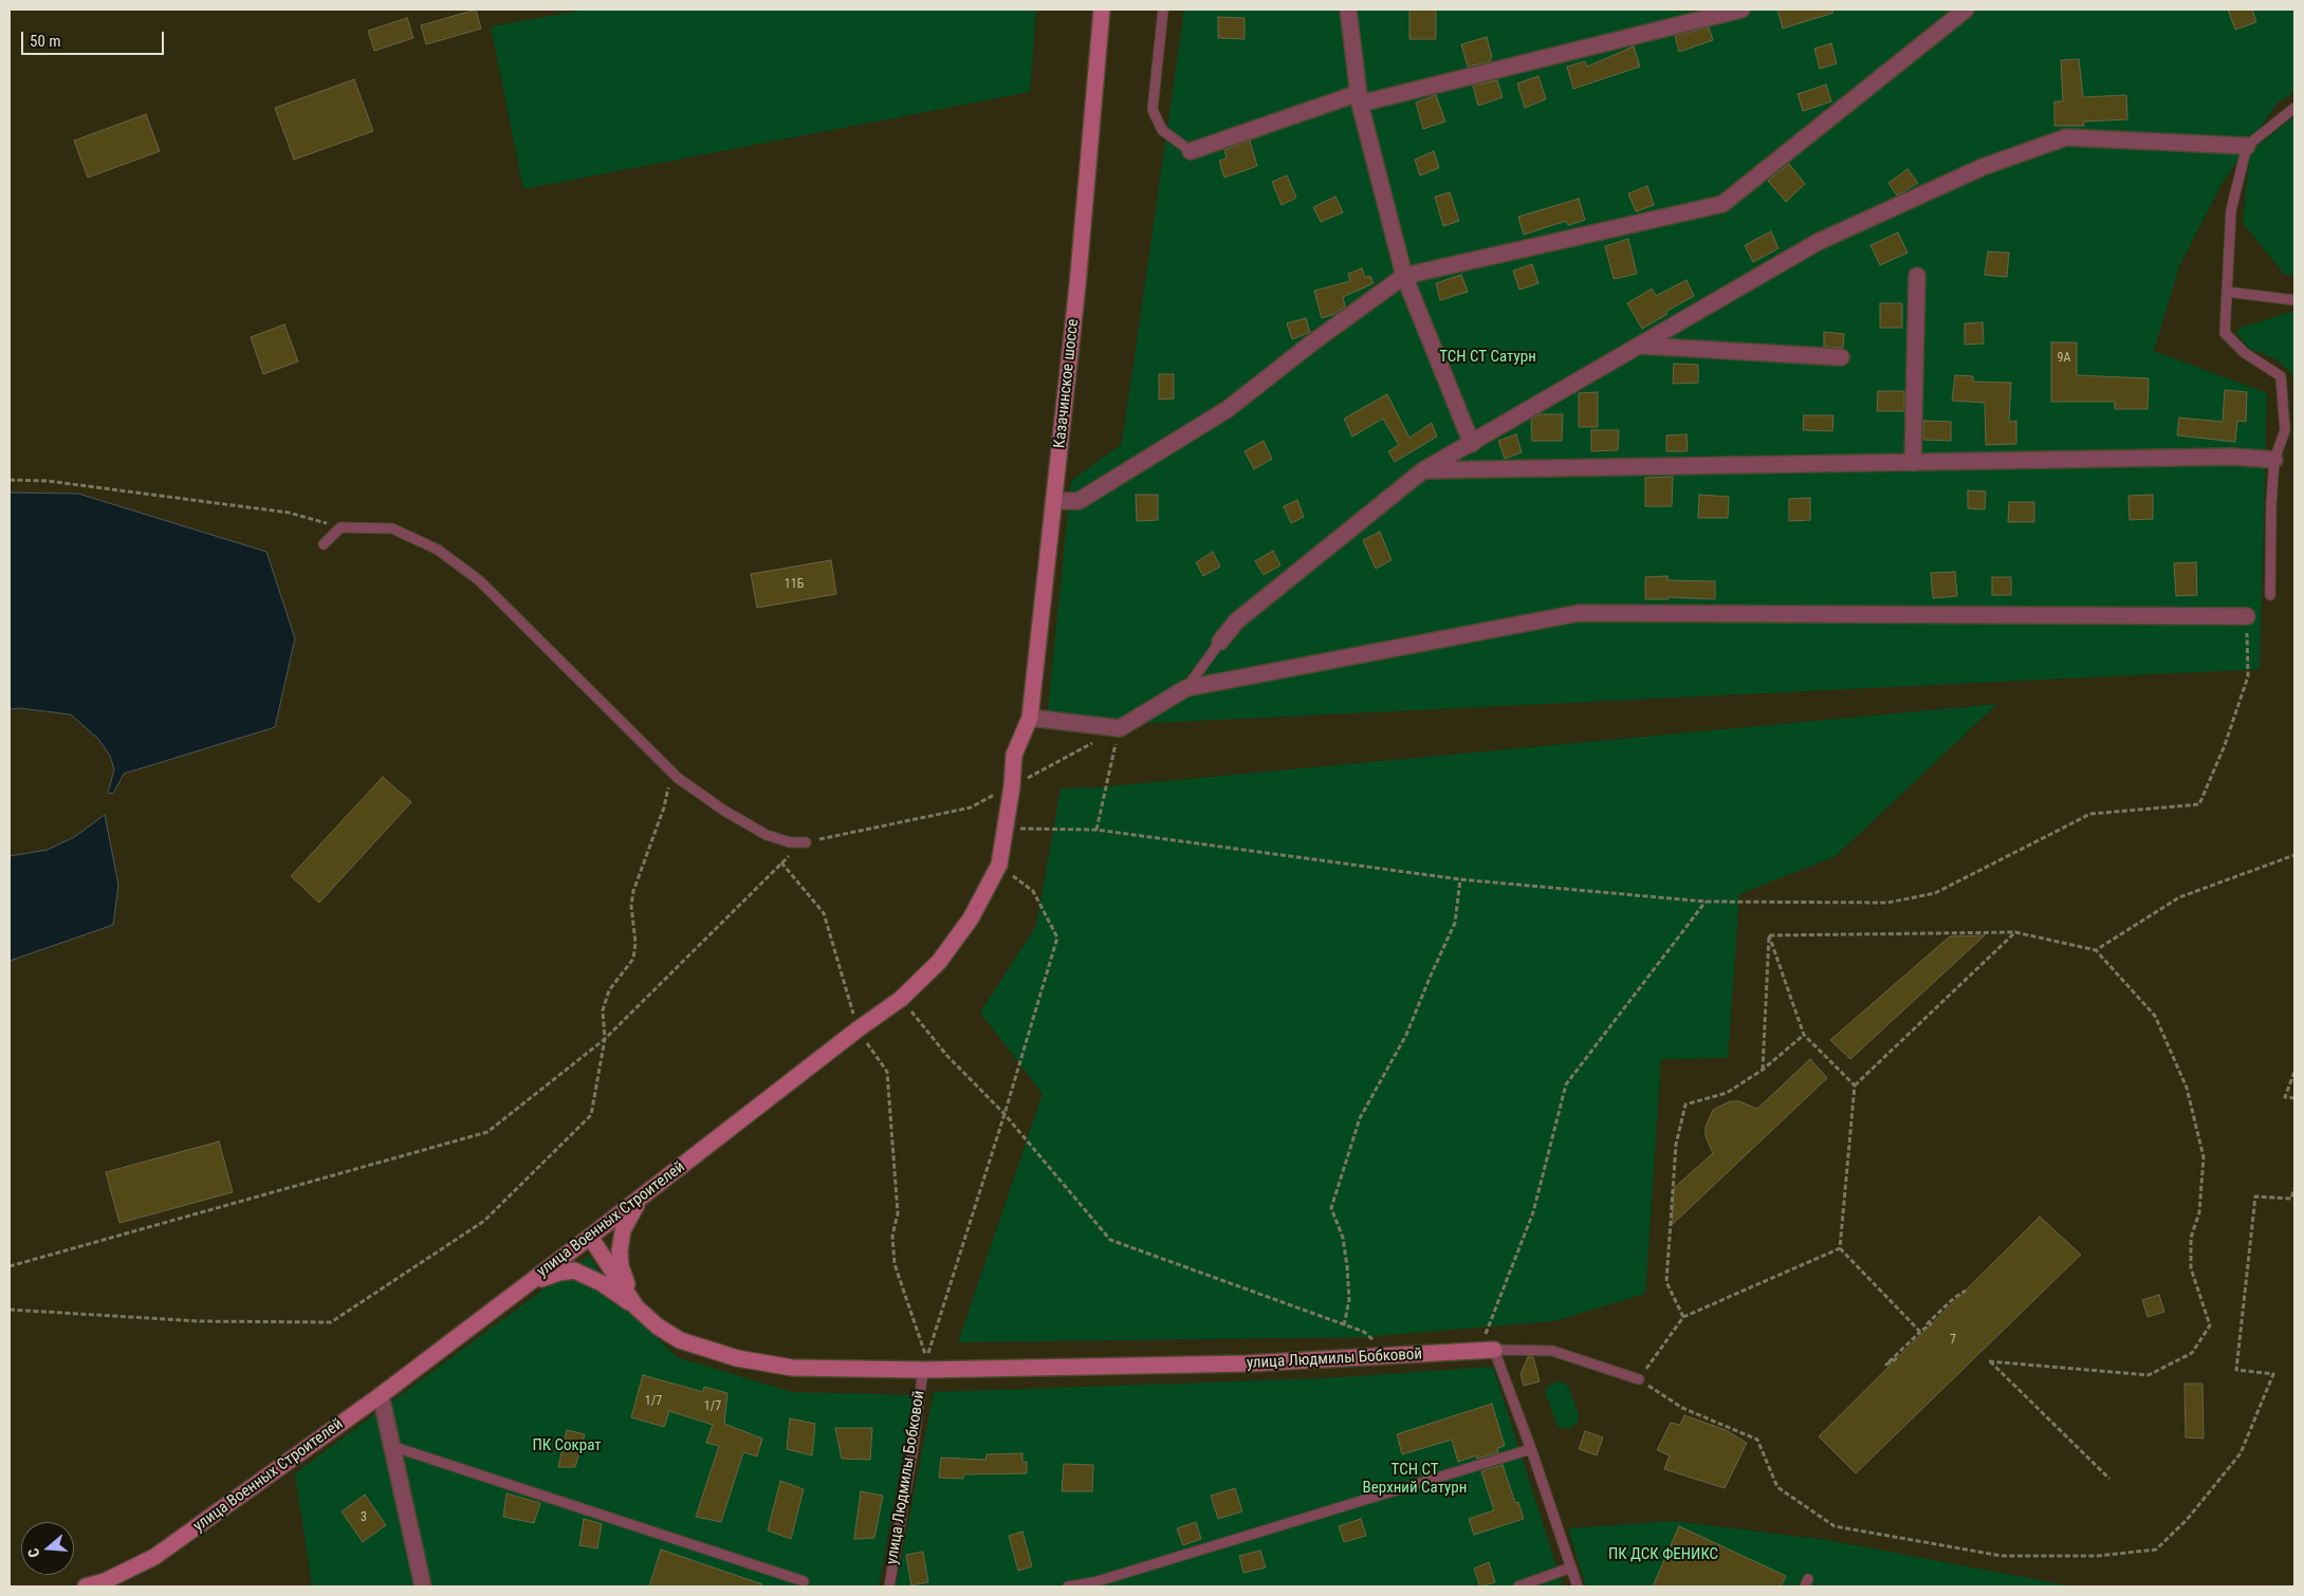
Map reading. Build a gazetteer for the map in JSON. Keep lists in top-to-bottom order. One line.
{"streets":{"main road":["Казачинское шоссе","улица Военных Строителей","улица Людмилы Бобковой"]},"crossings":[["Казачинское шоссе","улица Военных Строителей"],["улица Военных Строителей","улица Людмилы Бобковой"]],"parks":["ТСН СТ Сатурн","ПК Сократ","ТСН СТ Верхний Сатурн","ПК ДСК ФЕНИКС"],"house_numbers":["9А","11Б","7","1/7","1/7","3"],"scale_bar":"50 m","north":"left"}
